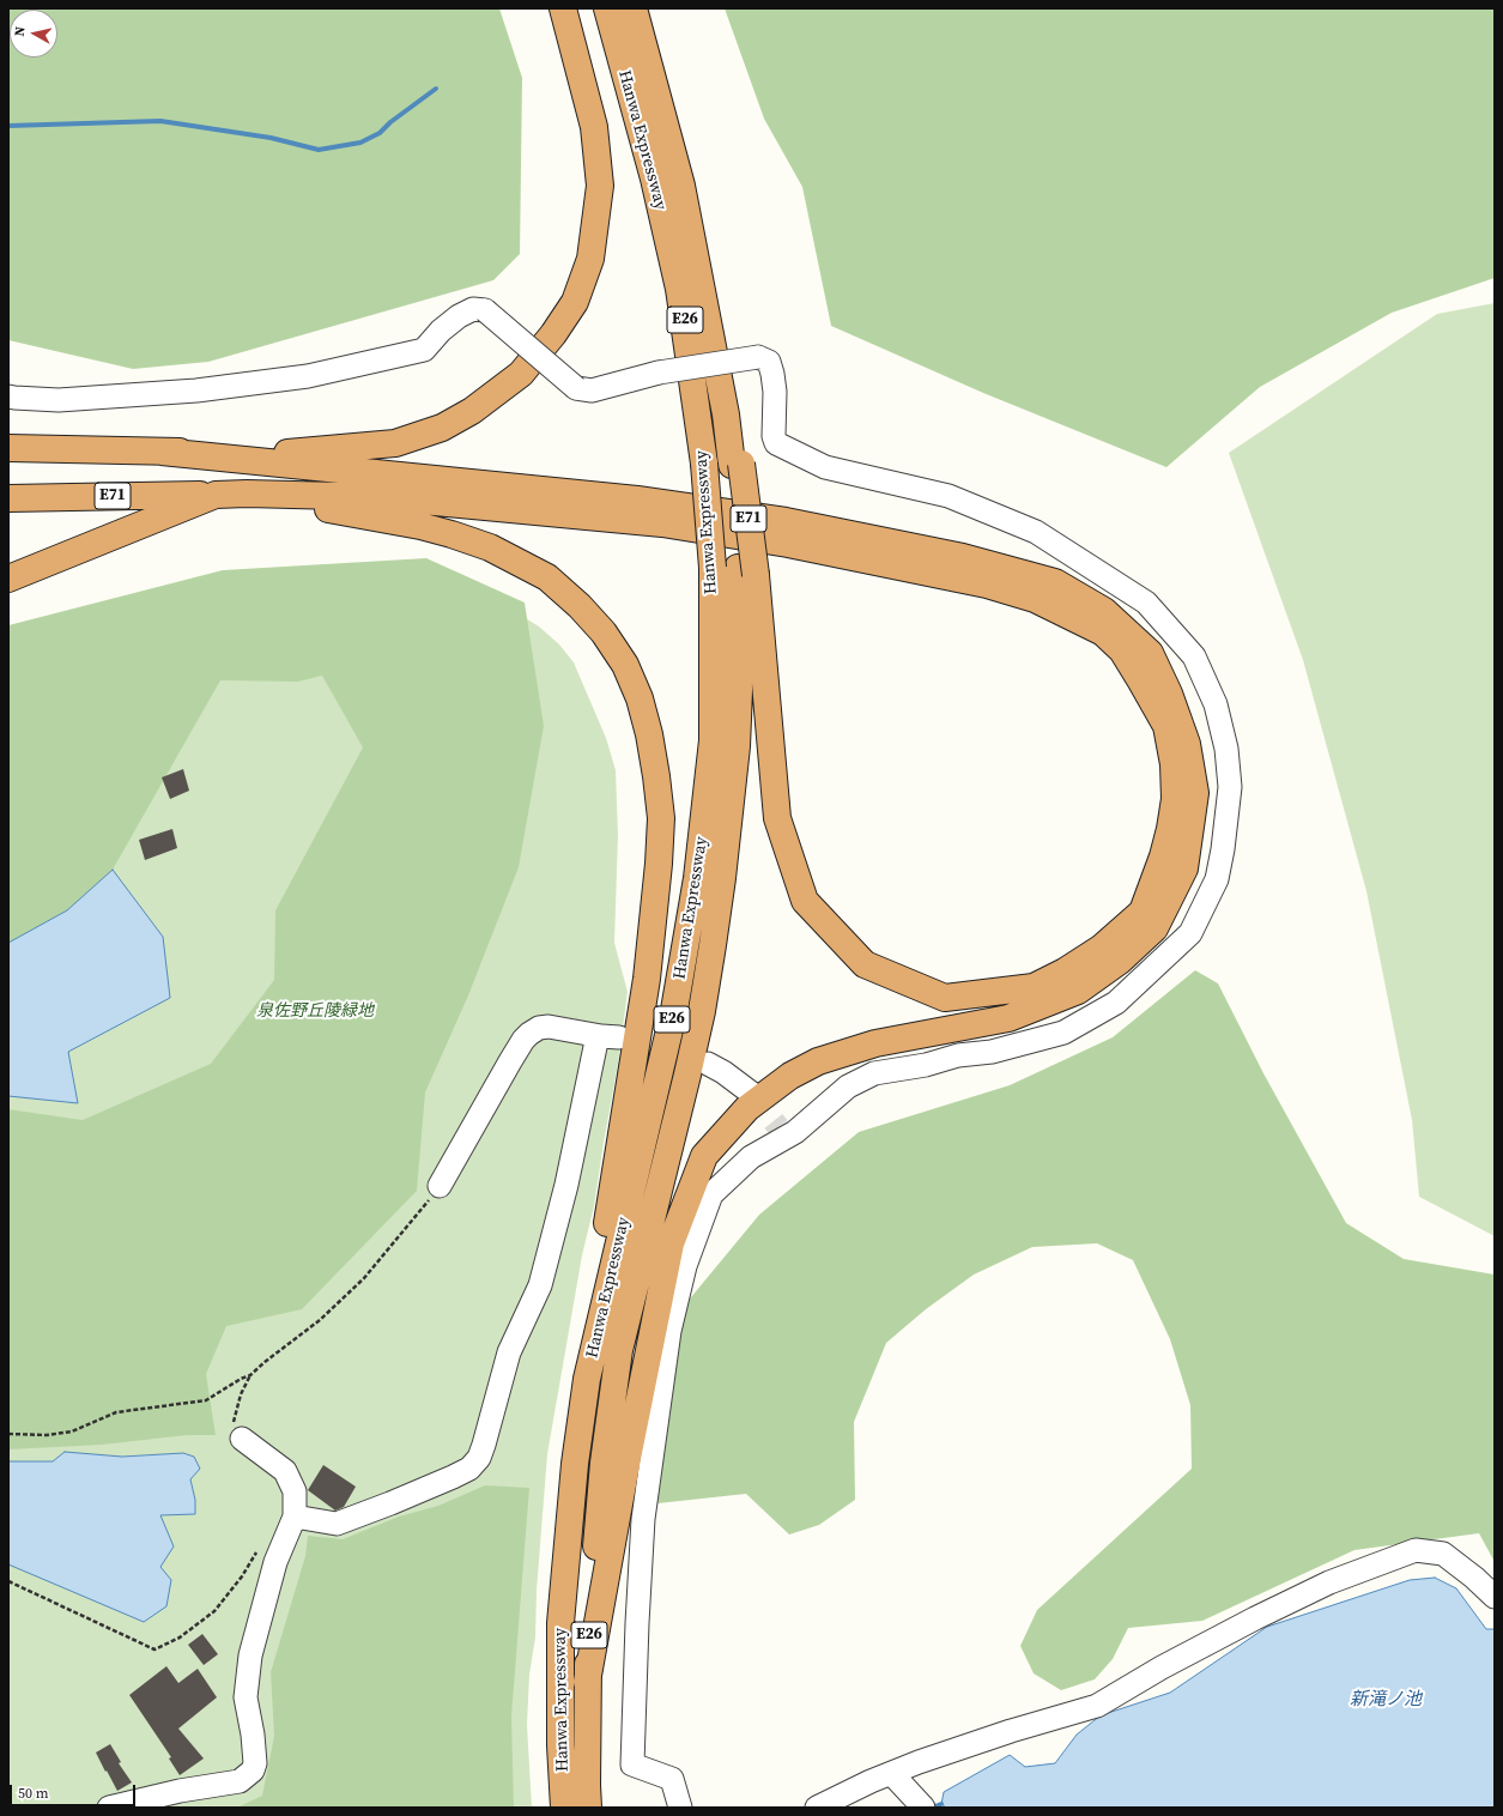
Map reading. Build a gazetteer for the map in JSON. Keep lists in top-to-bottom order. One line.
{"streets":{"highway":["Hanwa Expressway","E26","E71"]},"water":["新滝ノ池"],"parks":["泉佐野丘陵緑地"],"scale_bar":"50 m","north":"left"}
